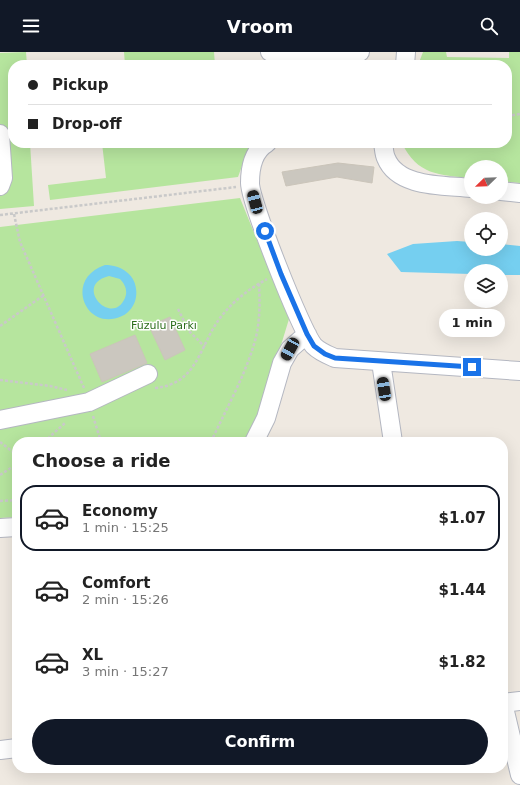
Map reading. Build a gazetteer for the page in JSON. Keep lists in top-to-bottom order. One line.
{"parks":["Füzulu Parkı"],"north":"bottom left","page":{"header":"Vroom","banner":["Pickup","Drop-off"],"bubble":"1 min","heading":"Choose a ride","list":[{"name":"Economy","note":"1 min · 15:25","value":"$1.07"},{"name":"Comfort","note":"2 min · 15:26","value":"$1.44"},{"name":"XL","note":"3 min · 15:27","value":"$1.82"}],"buttons":"Confirm"}}
